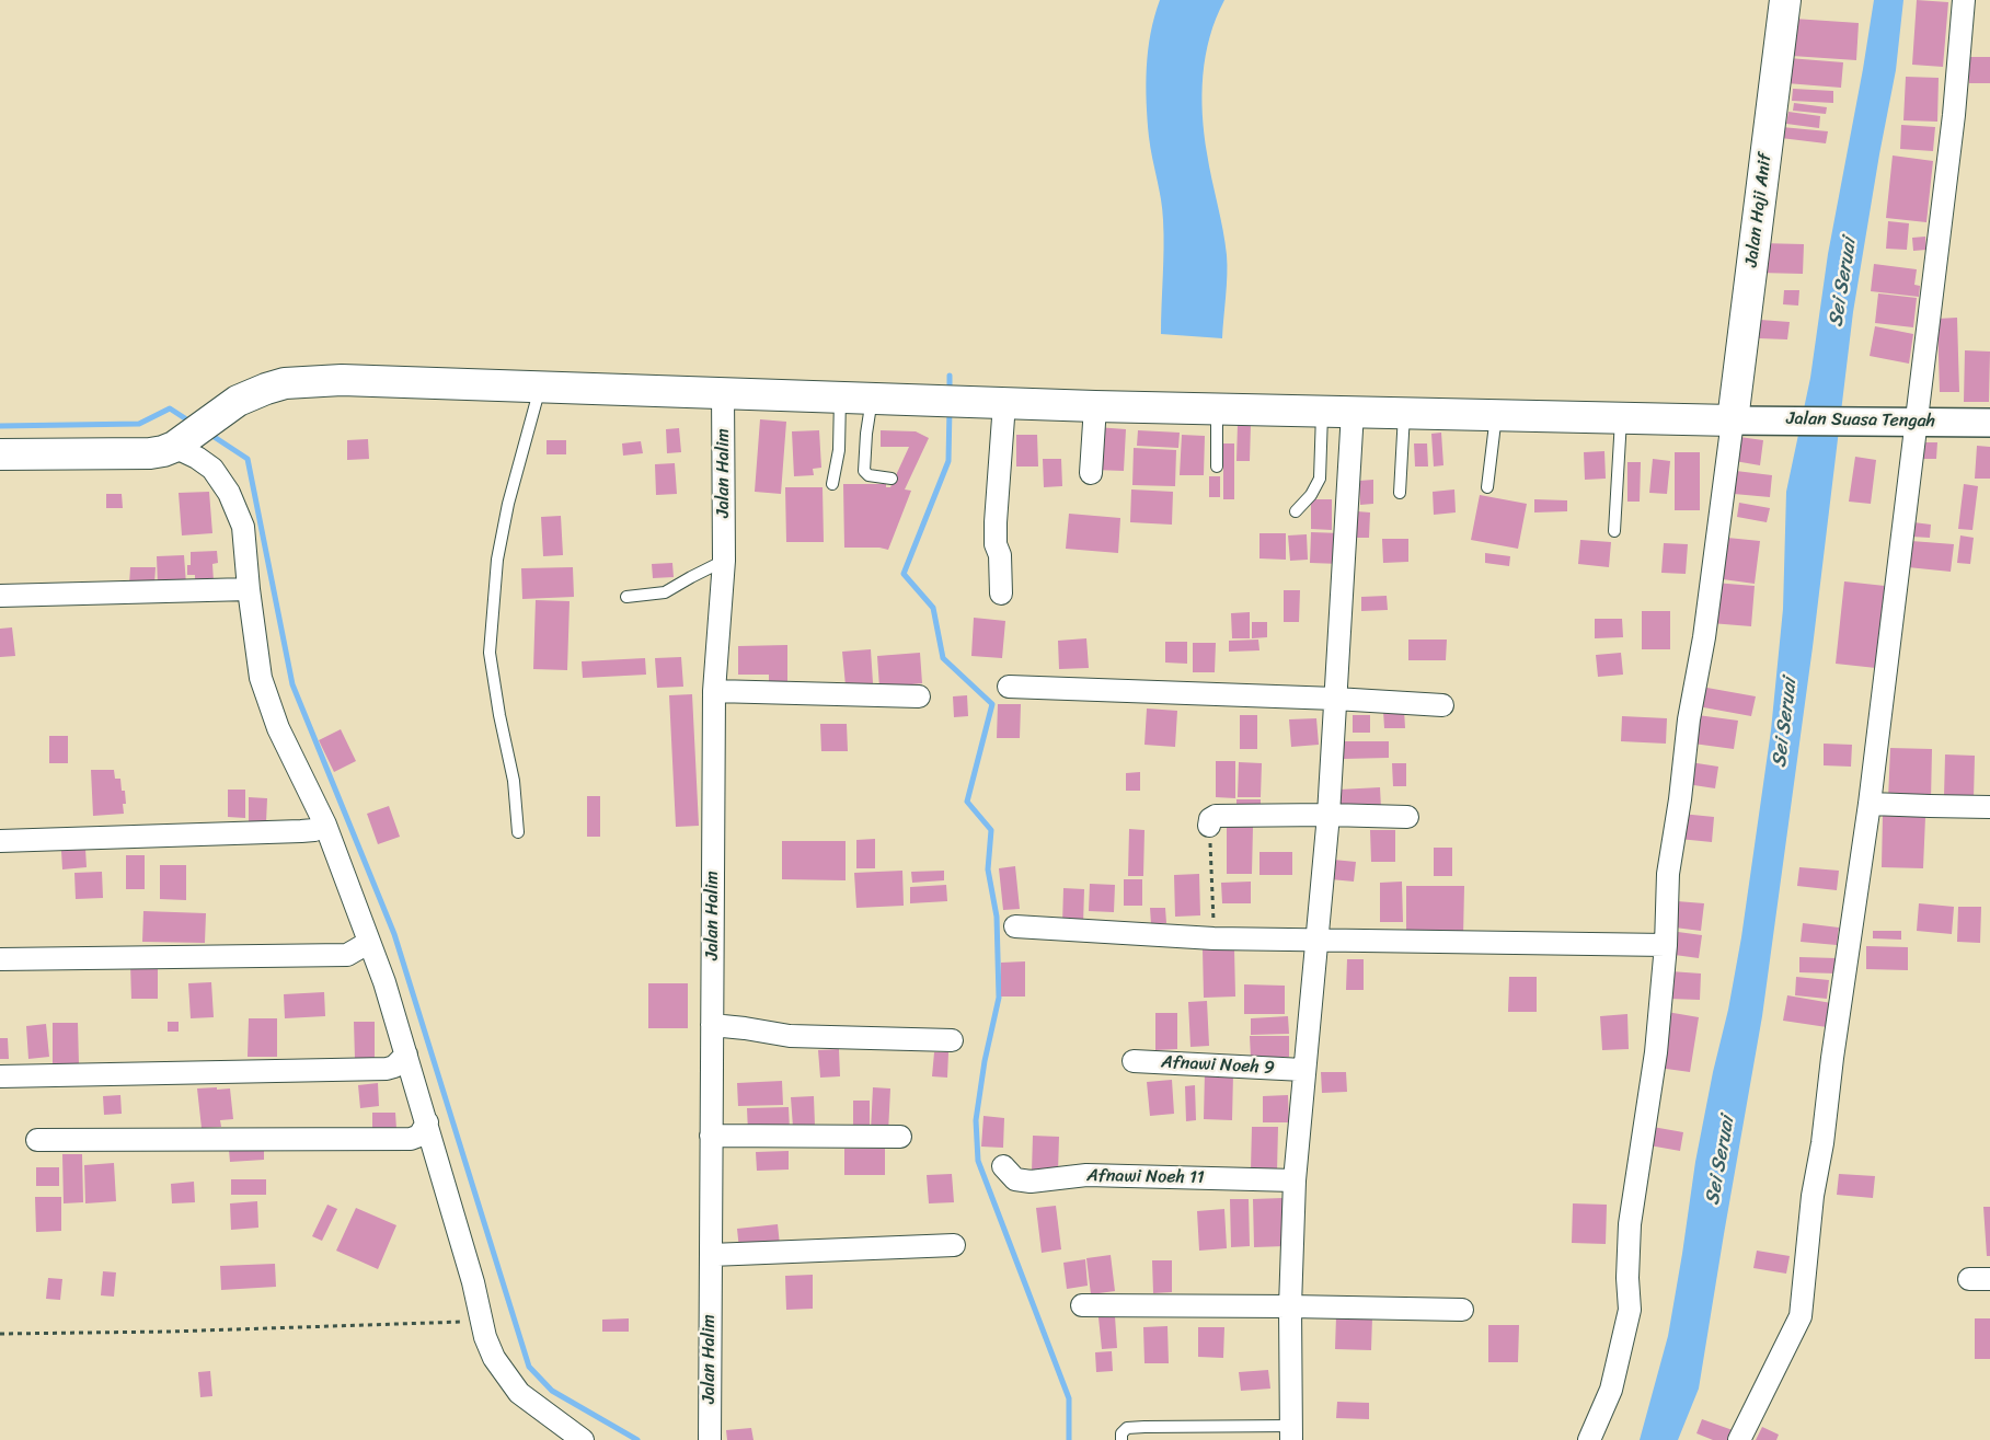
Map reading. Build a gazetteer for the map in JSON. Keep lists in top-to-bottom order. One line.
{"streets":{"main road":["Jalan Haji Anif"],"street":["Jalan Suasa Tengah","Jalan Halim","Afnawi Noeh 9","Afnawi Noeh 11"]},"crossings":[["Jalan Haji Anif","Jalan Suasa Tengah"]],"water":["Sei Seruai"]}
